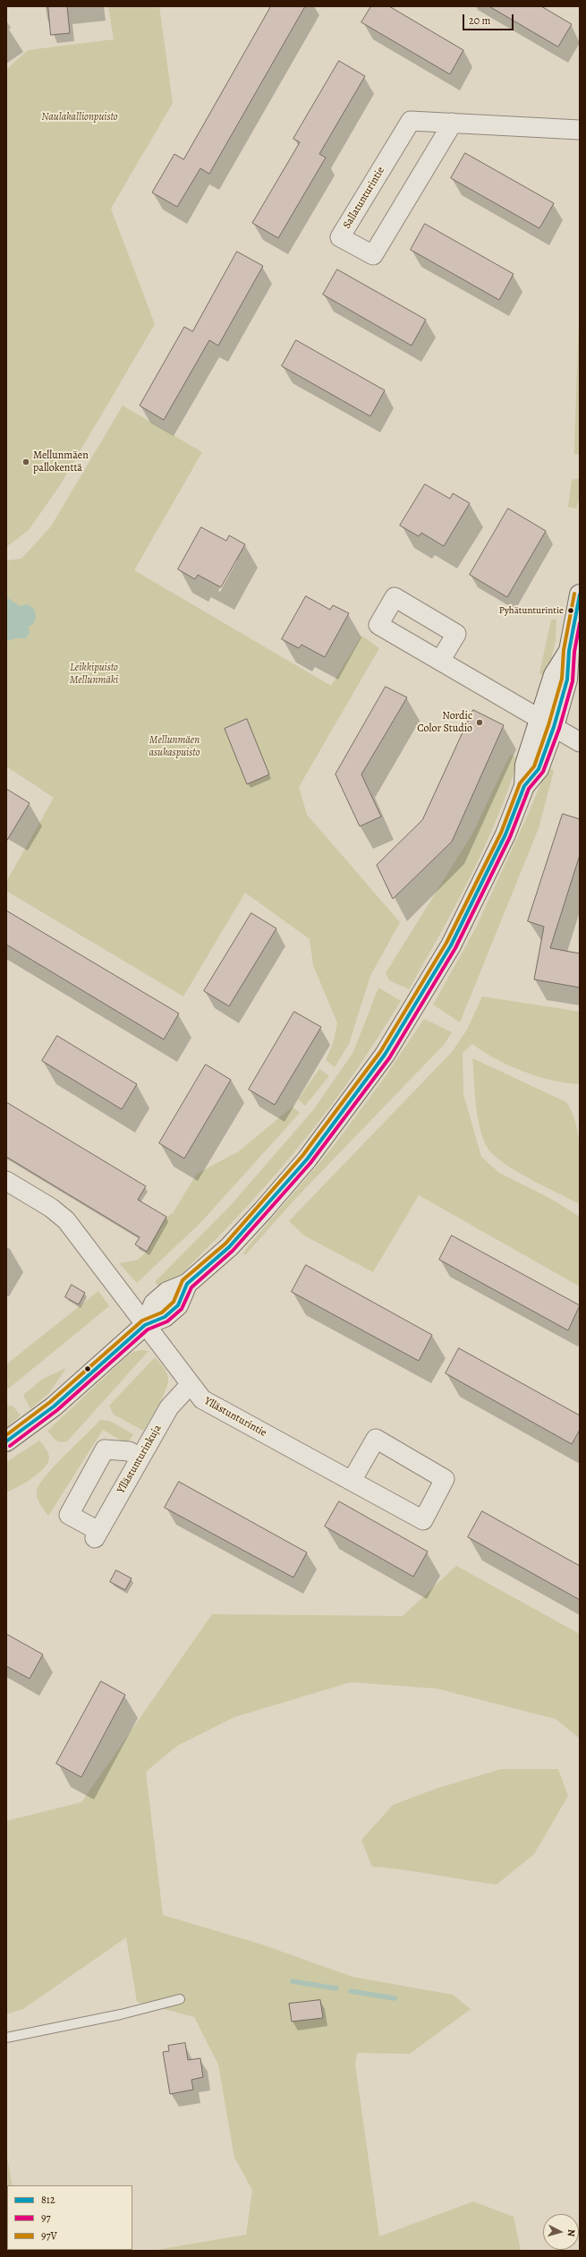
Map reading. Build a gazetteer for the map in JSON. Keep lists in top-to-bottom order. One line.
{"streets":{"street":["Sallatunturintie","Yllästunturintie","Yllästunturinkuja"]},"crossings":[["Yllästunturintie","Yllästunturinkuja"]],"parks":["Naulakallionpuisto","Leikkipuisto Mellunmäki","Mellunmäen asukaspuisto"],"places":["Mellunmäen pallokenttä","Pyhätunturintie","Nordic Color Studio"],"lines":["transit line 97V","transit line 812","transit line 97"],"legend":["812","97","97V"],"scale_bar":"20 m","north":"right"}
